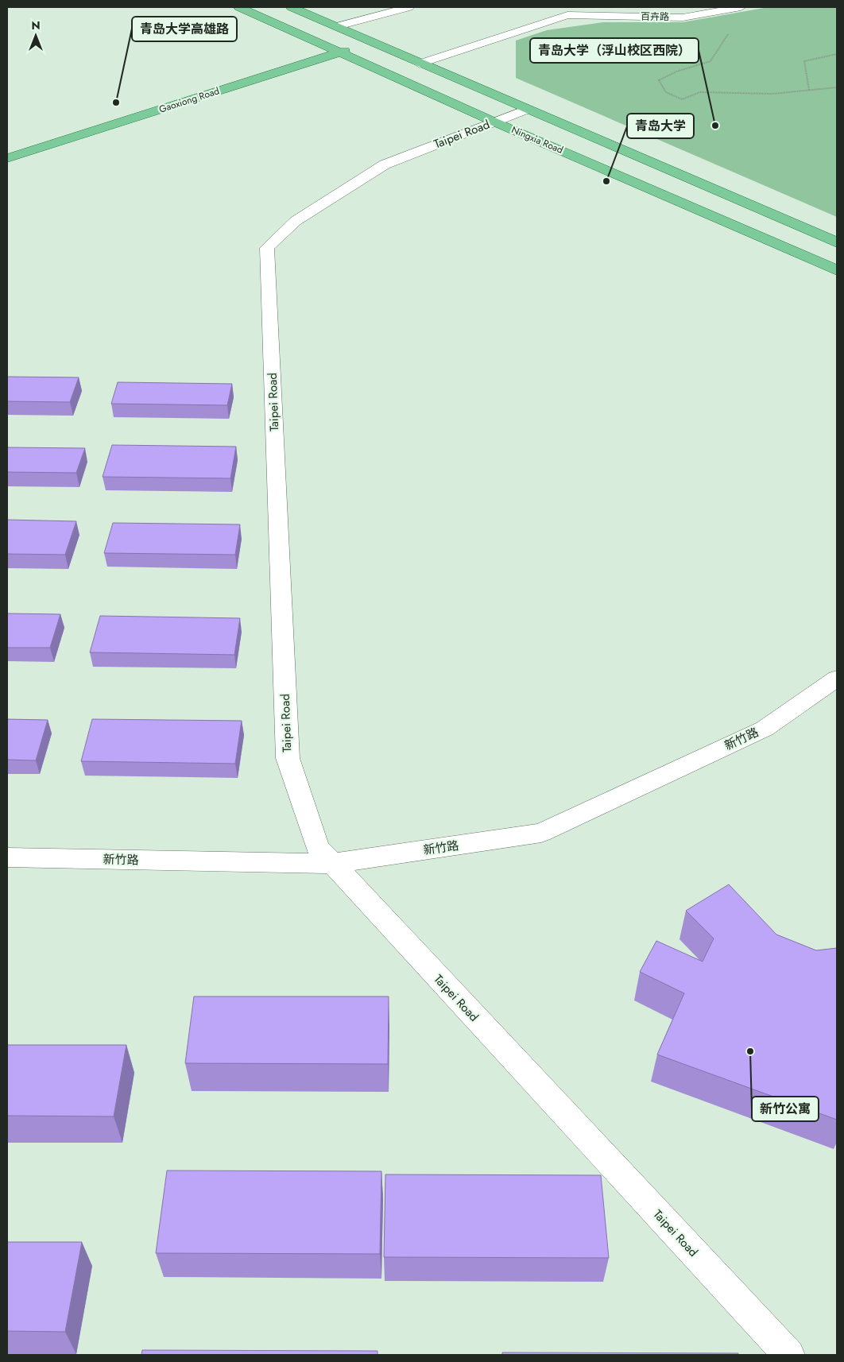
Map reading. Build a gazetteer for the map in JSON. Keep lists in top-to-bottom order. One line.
{"streets":{"main road":["Gaoxiong Road","Ningxia Road"],"street":["百卉路","Taipei Road","新竹路"]},"crossings":[["Gaoxiong Road","Ningxia Road"],["Taipei Road","Ningxia Road"],["Taipei Road","新竹路"]],"places":["青岛大学高雄路","青岛大学（浮山校区西院）","青岛大学","新竹公寓"],"north":"top"}
